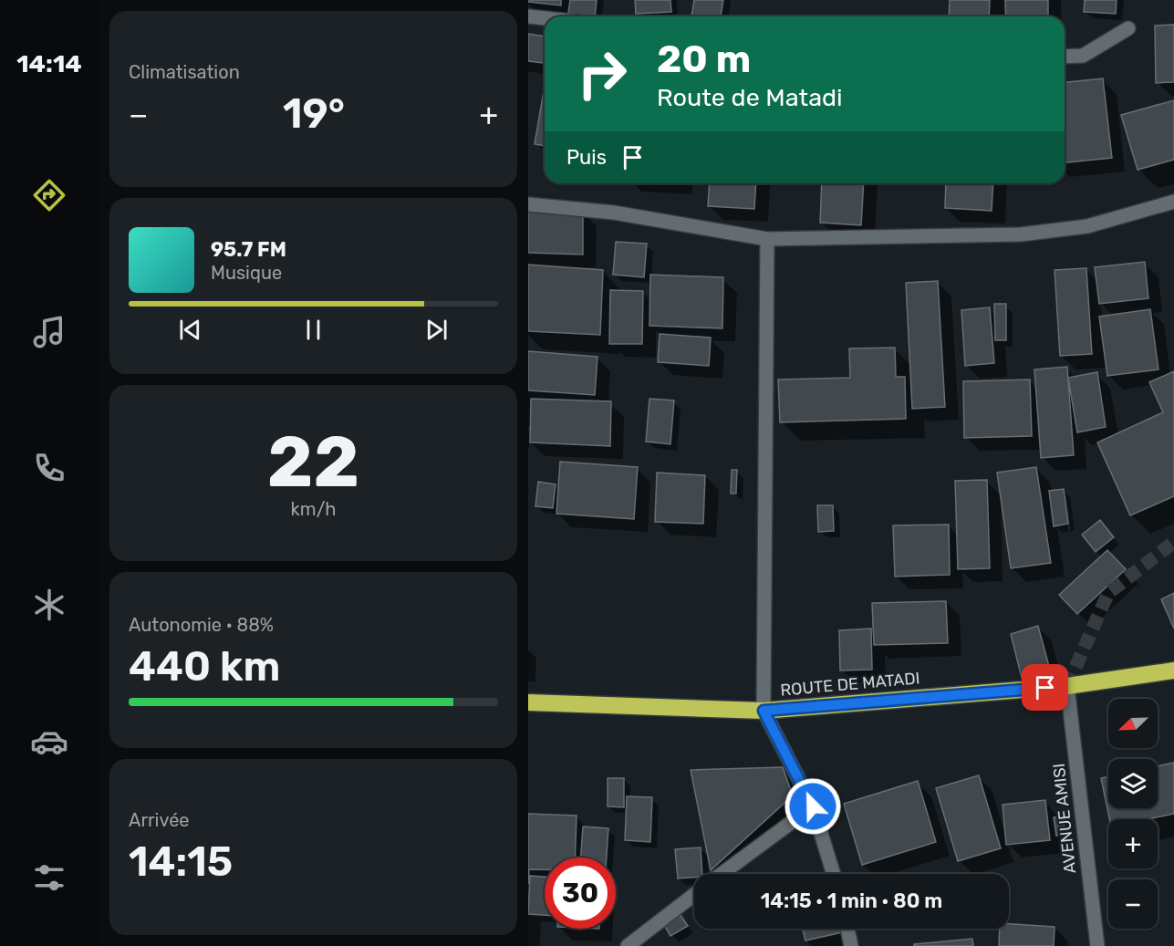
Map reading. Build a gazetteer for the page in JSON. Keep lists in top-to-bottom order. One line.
{"streets":{"highway":["ROUTE DE MATADI"],"street":["AVENUE AMISI"]},"crossings":[["ROUTE DE MATADI","AVENUE AMISI"]],"north":"bottom left","page":{"tabs":"14:14","tile":["Climatisation",["22","km/h"],["Autonomie · 88%","440 km"],["Arrivée","14:15"]],"turn":["20 m","Route de Matadi"],"heat":["−","19°","+"],"then":"Puis","song":["95.7 FM","Musique"],"map_buttons":["+","−"],"limit":"30","trip":"14:15 · 1 min · 80 m"}}
